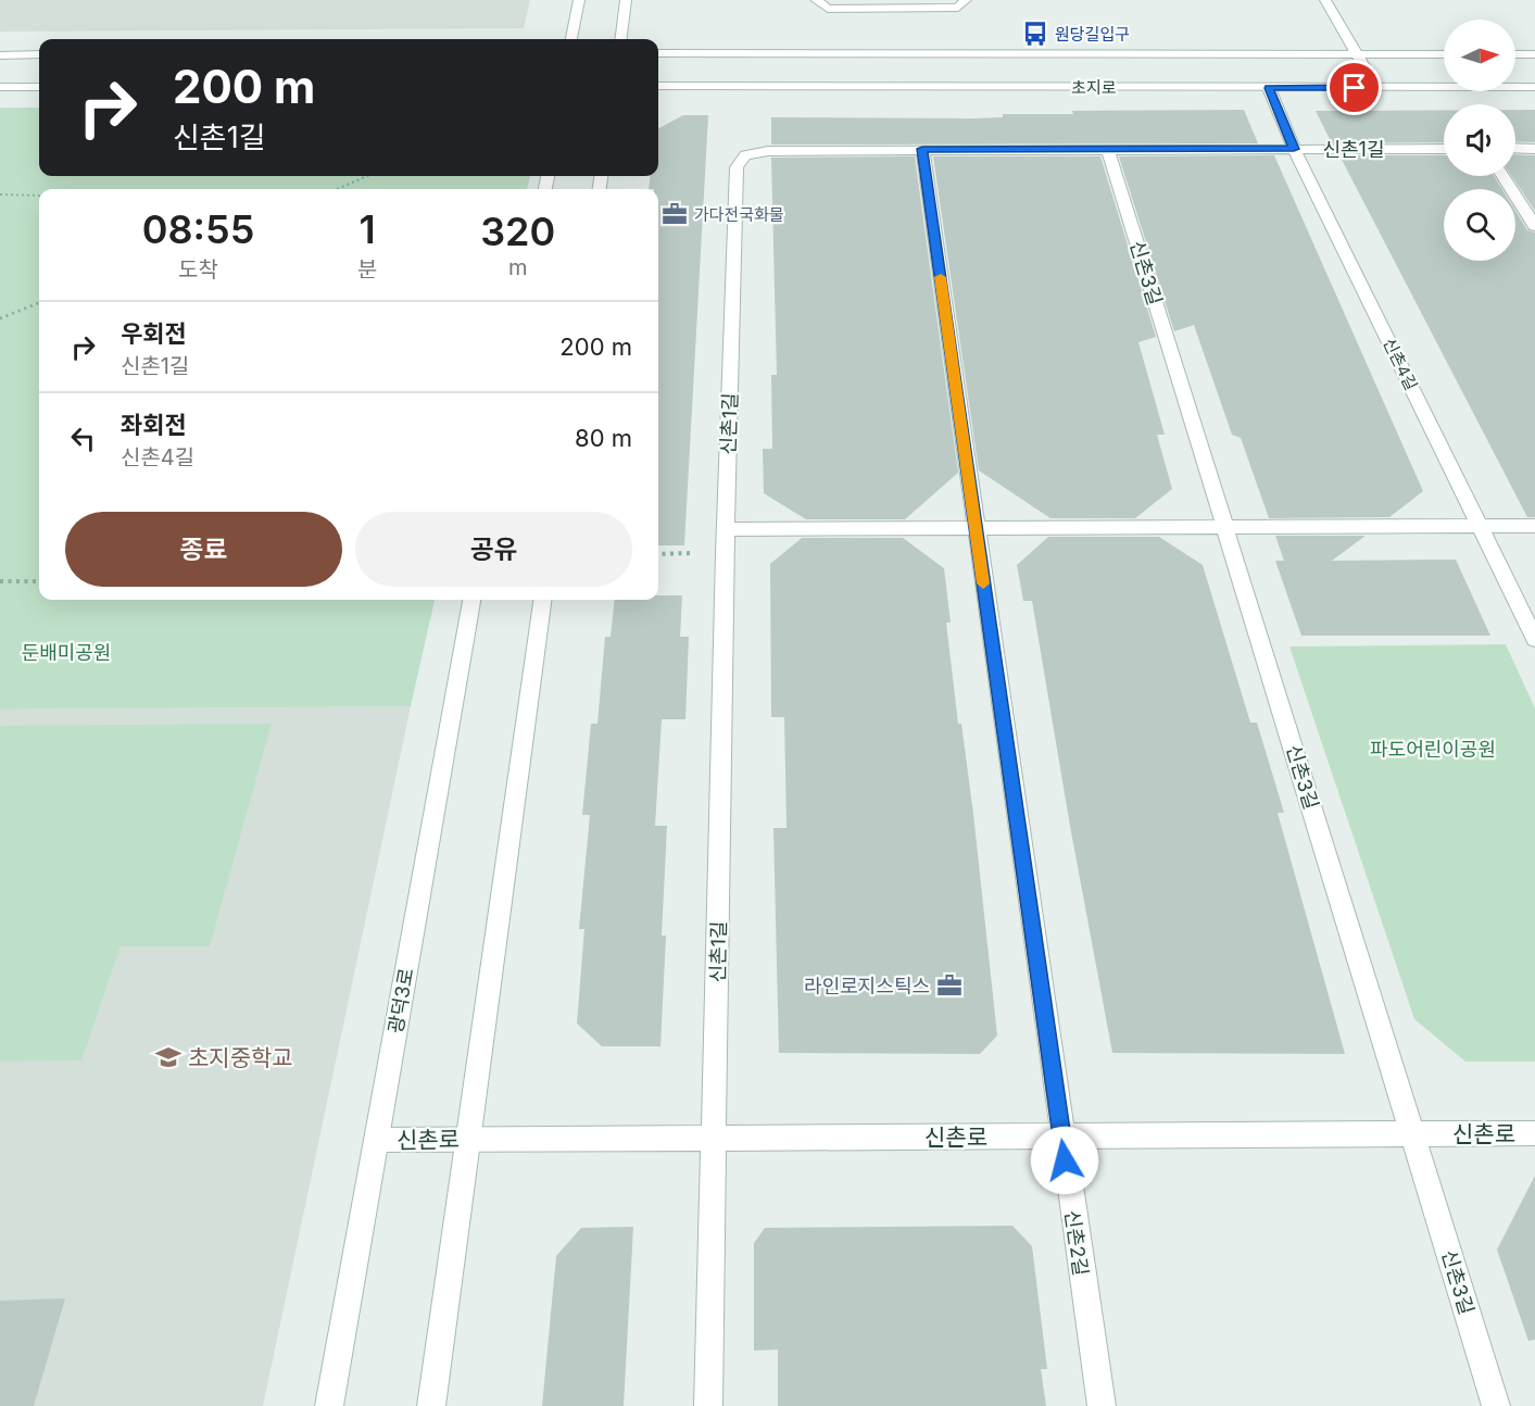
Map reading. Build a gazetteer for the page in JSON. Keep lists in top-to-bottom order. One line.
{"streets":{"street":["초지로","신촌1길","신촌3길","신촌4길","광덕3로","신촌로","신촌2길"]},"crossings":[["초지로","신촌4길"],["신촌1길","신촌3길"],["신촌1길","신촌4길"],["신촌1길","신촌로"],["신촌1길","신촌2길"],["신촌3길","신촌로"],["광덕3로","신촌로"],["신촌로","신촌2길"]],"parks":["둔배미공원","파도어린이공원"],"places":{"bus stop":["원당길입구"],"office":["가다전국화물","라인로지스틱스"],"school or university":["초지중학교"]},"north":"right","page":{"turn":["200 m","신촌1길"],"eta":["08:55","도착","1","분","320","m"],"list":[{"name":"우회전","note":"신촌1길","value":"200 m"},{"name":"좌회전","note":"신촌4길","value":"80 m"}],"buttons":["종료","공유"]}}
